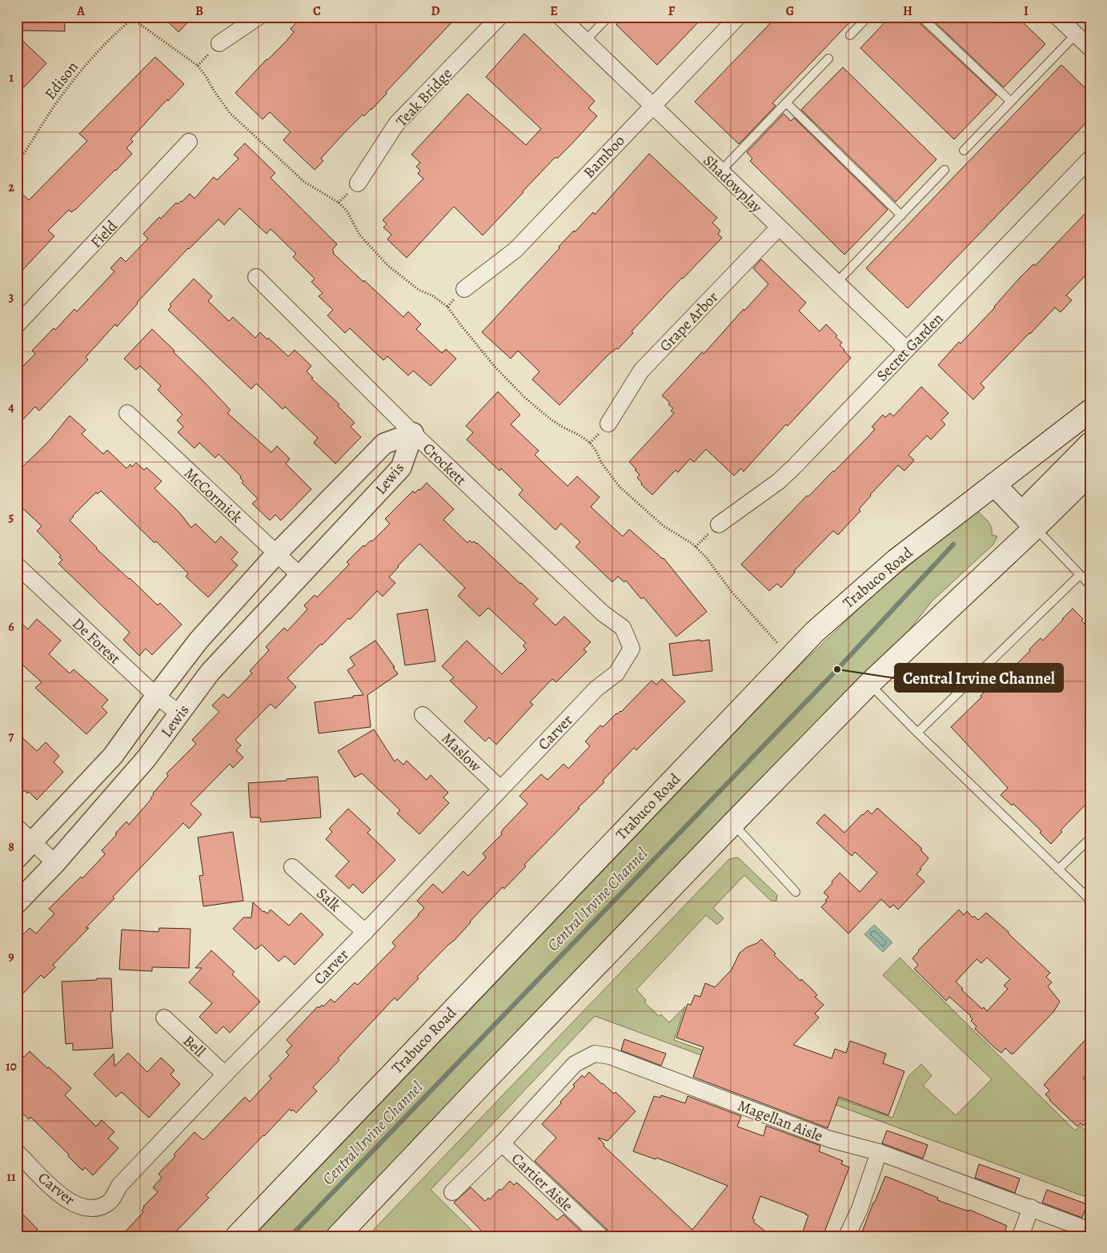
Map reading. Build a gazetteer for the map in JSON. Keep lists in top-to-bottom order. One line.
{"streets":{"main road":["Trabuco Road"],"street":["Teak Bridge","Bamboo","Shadowplay","Field","Grape Arbor","Secret Garden","Crockett","Lewis","McCormick","De Forest","Carver","Maslow","Salk","Bell","Magellan Aisle","Cartier Aisle"],"path":["Edison"]},"crossings":[["Bamboo","Shadowplay"],["Shadowplay","Grape Arbor"],["Shadowplay","Secret Garden"],["Crockett","Lewis"],["Crockett","Carver"],["Lewis","McCormick"],["Lewis","De Forest"],["Carver","Maslow"],["Carver","Salk"],["Carver","Bell"],["Magellan Aisle","Cartier Aisle"]],"water":["Central Irvine Channel"],"places":["Central Irvine Channel"],"grid":{"columns":["A","B","C","D","E","F","G","H","I"],"rows":["1","2","3","4","5","6","7","8","9","10","11"]}}
